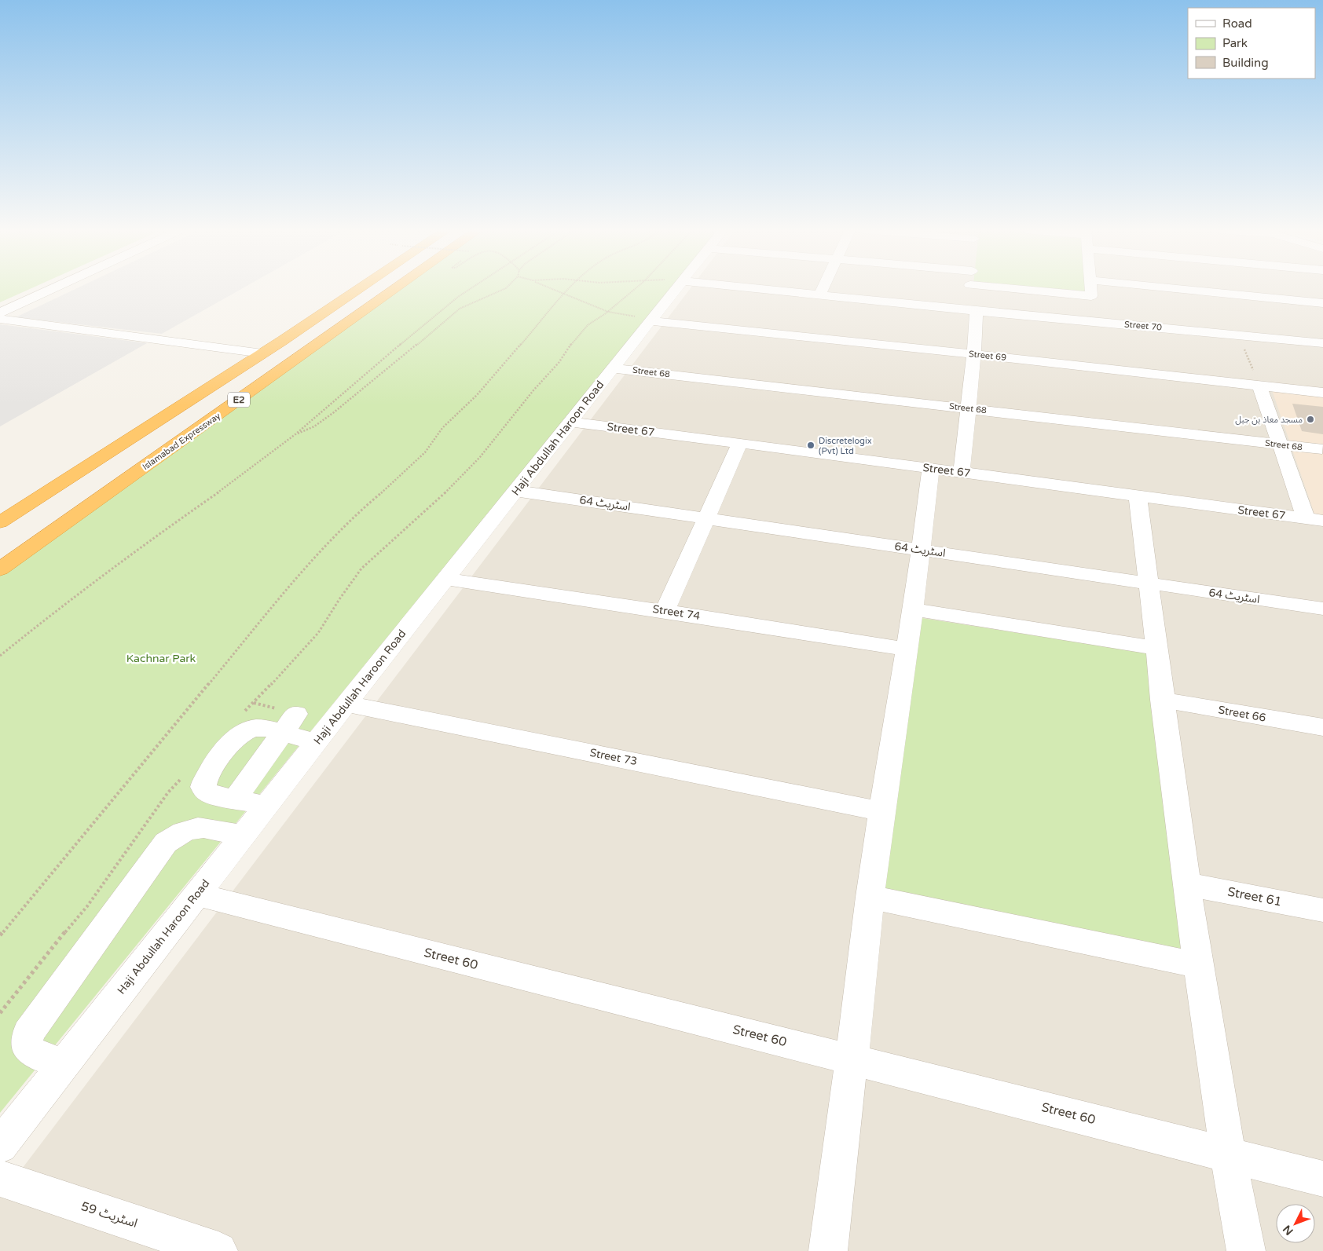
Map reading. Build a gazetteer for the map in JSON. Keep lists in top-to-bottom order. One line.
{"streets":{"highway":["E2","Islamabad Expressway"],"street":["Street 70","Street 69","Street 68","Street 67","Haji Abdullah Haroon Road","اسٹریٹ 64","Street 74","Street 66","Street 73","Street 61","Street 60","اسٹریٹ 59"]},"crossings":[["Street 69","Haji Abdullah Haroon Road"],["Street 68","Haji Abdullah Haroon Road"],["Street 67","Haji Abdullah Haroon Road"],["Haji Abdullah Haroon Road","اسٹریٹ 64"],["Haji Abdullah Haroon Road","Street 74"],["Haji Abdullah Haroon Road","Street 73"],["Haji Abdullah Haroon Road","Street 60"]],"parks":["Kachnar Park"],"places":["مسجد معاذ بن جبل","Discretelogix (Pvt) Ltd"],"legend":["Road","Park","Building"],"north":"bottom left"}
